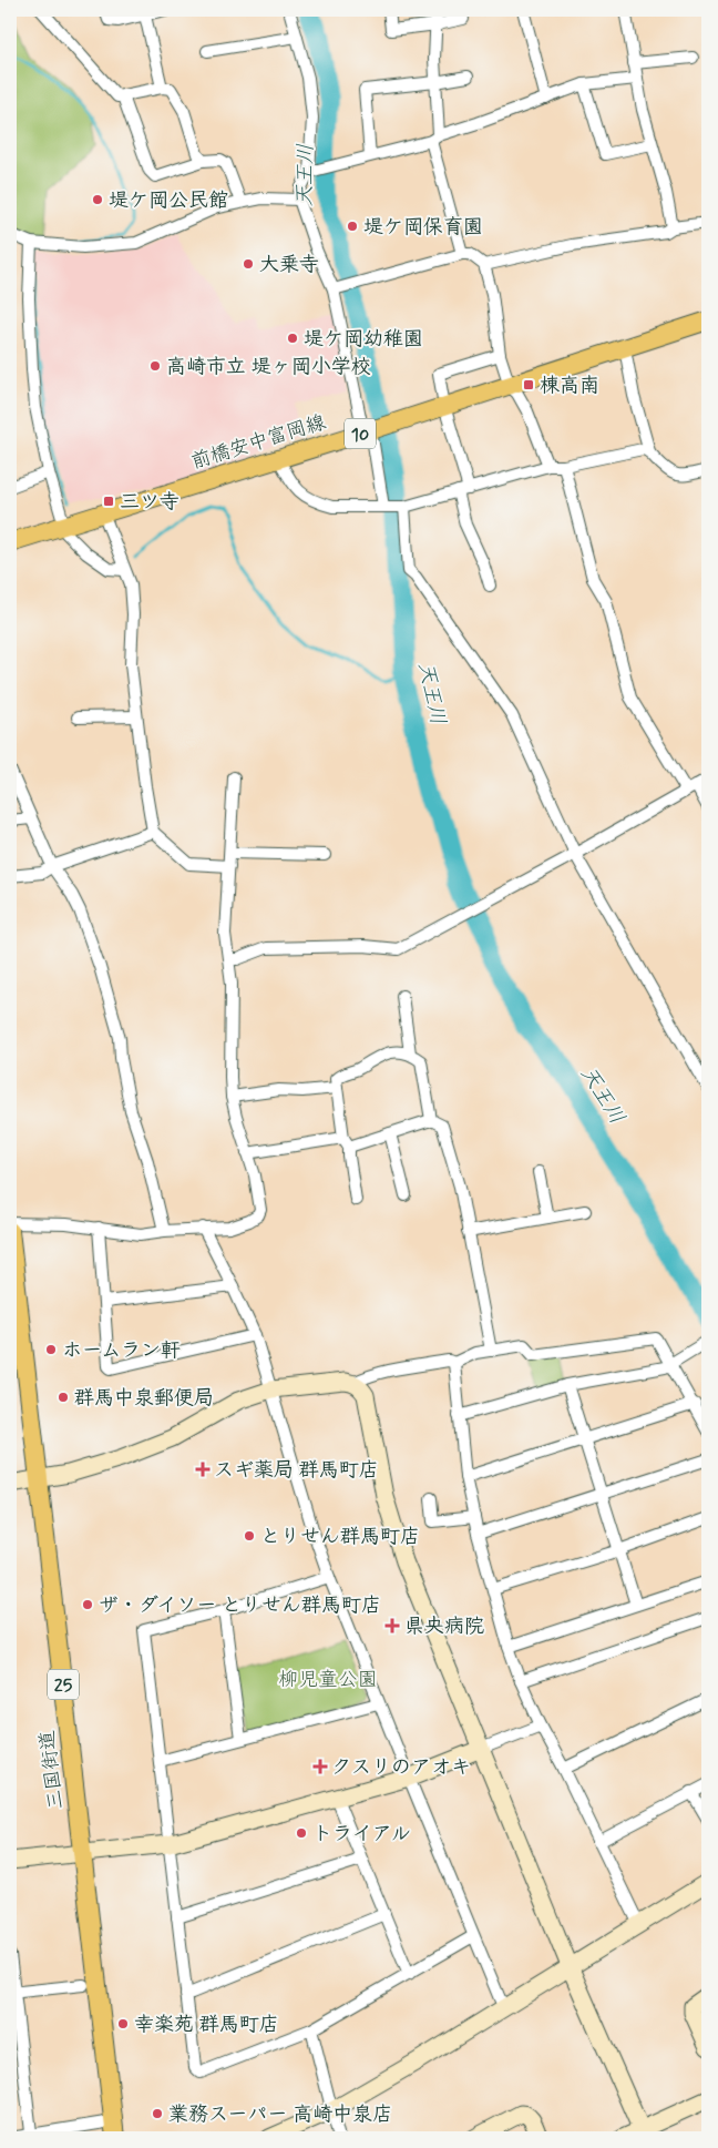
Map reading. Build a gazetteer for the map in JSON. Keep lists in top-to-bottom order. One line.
{"streets":{"main road":["10","前橋安中富岡線","25","三国街道"]},"water":["天王川"],"parks":["柳児童公園"],"places":{"other":["堤ケ岡公民館","堤ケ岡保育園","大乗寺","堤ケ岡幼稚園","高崎市立 堤ヶ岡小学校","ホームラン軒","群馬中泉郵便局","とりせん群馬町店","ザ・ダイソー とりせん群馬町店","トライアル","幸楽苑 群馬町店","業務スーパー 高崎中泉店"],"transit":["棟高南","三ツ寺"],"health":["スギ薬局 群馬町店","県央病院","クスリのアオキ"]}}
